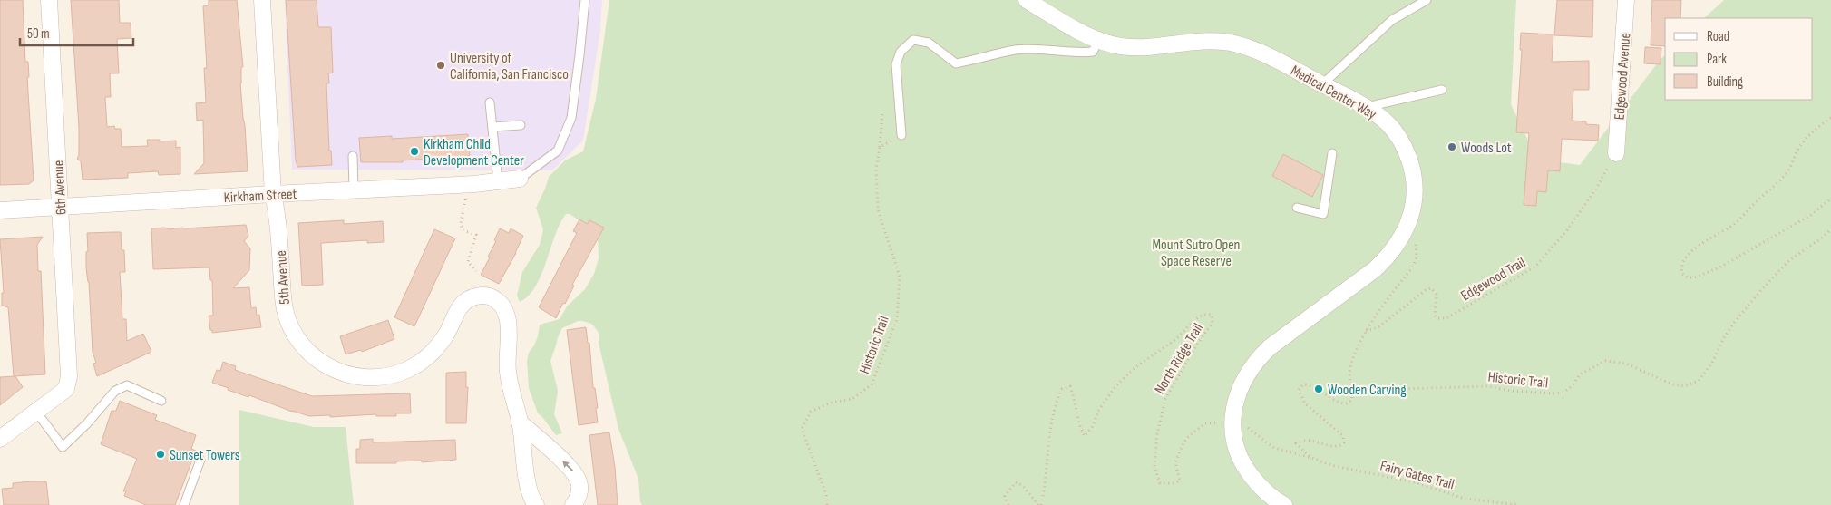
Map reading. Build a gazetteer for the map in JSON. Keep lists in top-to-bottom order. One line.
{"streets":{"street":["Edgewood Avenue","Medical Center Way","6th Avenue","Kirkham Street","5th Avenue"],"path":["Edgewood Trail","Historic Trail","North Ridge Trail","Fairy Gates Trail"]},"crossings":[["Edgewood Avenue","Edgewood Trail"],["Medical Center Way","North Ridge Trail"],["6th Avenue","Kirkham Street"],["Kirkham Street","5th Avenue"],["North Ridge Trail","Fairy Gates Trail"]],"parks":["Mount Sutro Open Space Reserve"],"places":["University of California, San Francisco","Woods Lot","Kirkham Child Development Center","Wooden Carving","Sunset Towers"],"legend":["Road","Park","Building"],"scale_bar":"50 m"}
